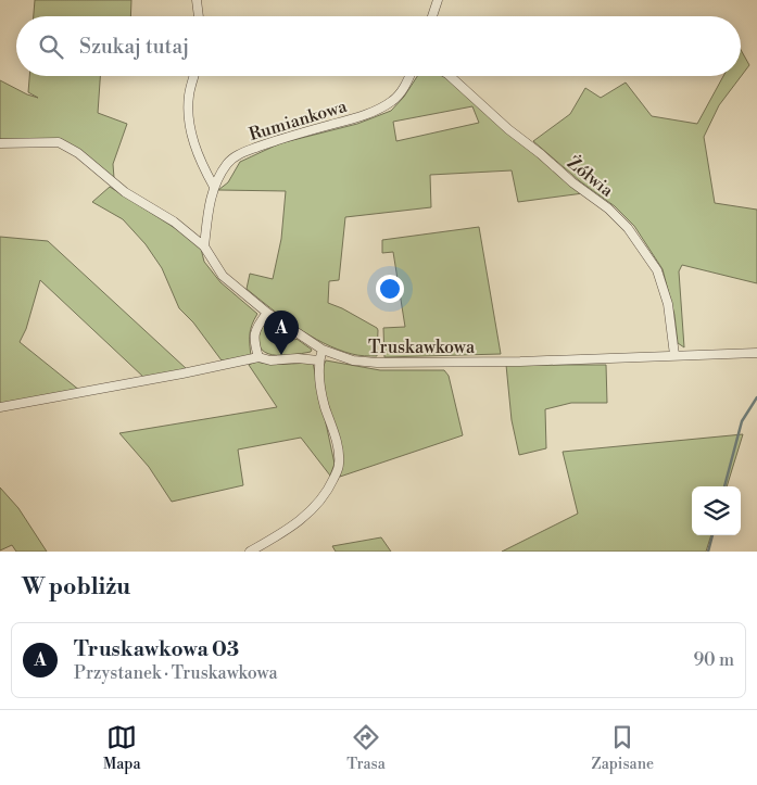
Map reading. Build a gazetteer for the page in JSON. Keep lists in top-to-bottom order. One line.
{"streets":{"street":["Rumiankowa","Żółwia","Truskawkowa"]},"crossings":[["Rumiankowa","Truskawkowa"],["Żółwia","Truskawkowa"]],"page":{"search":"Szukaj tutaj","pins":"A","heading":"W pobliżu","list":[{"mark":"A","name":"Truskawkowa 03","note":"Przystanek · Truskawkowa","value":"90 m"}],"nav":["Mapa","Trasa","Zapisane"]}}
